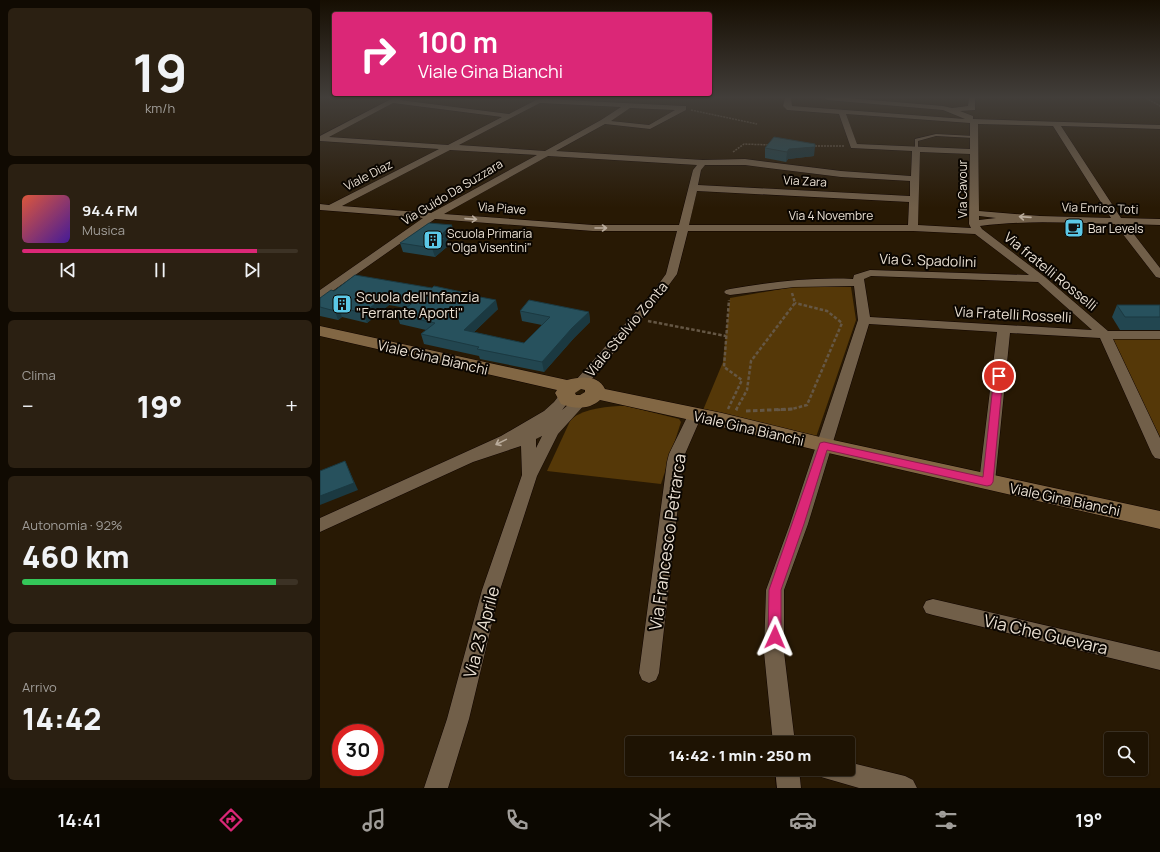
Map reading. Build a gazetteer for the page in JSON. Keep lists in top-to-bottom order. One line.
{"streets":{"street":["Viale Diaz","Via Zara","Via Cavour","Via Guido Da Suzzara","Via Piave","Via Enrico Toti","Via 4 Novembre","Via G. Spadolini","Via fratelli Rosselli","Via Fratelli Rosselli","Viale Stelvio Zonta","Viale Gina Bianchi","Via Francesco Petrarca","Via 23 Aprile","Via Che Guevara"]},"crossings":[["Viale Diaz","Via Piave"],["Via Zara","Viale Stelvio Zonta"],["Via Cavour","Via Enrico Toti"],["Via Cavour","Via 4 Novembre"],["Via Cavour","Via fratelli Rosselli"],["Via Guido Da Suzzara","Via Piave"],["Via Piave","Via 4 Novembre"],["Via Piave","Viale Stelvio Zonta"],["Via Enrico Toti","Via 4 Novembre"],["Via Enrico Toti","Via fratelli Rosselli"],["Via 4 Novembre","Via fratelli Rosselli"],["Via 4 Novembre","Viale Stelvio Zonta"],["Via G. Spadolini","Via fratelli Rosselli"],["Via fratelli Rosselli","Via Fratelli Rosselli"],["Viale Stelvio Zonta","Viale Gina Bianchi"],["Viale Gina Bianchi","Via Francesco Petrarca"]],"places":{"cafe":["Bar Levels"],"building":["Scuola Primaria \"Olga Visentini\"","Scuola dell'Infanzia \"Ferrante Aporti\""]},"page":{"tile":[["19","km/h"],"Clima",["Autonomia · 92%","460 km"],["Arrivo","14:42"]],"turn":["100 m","Viale Gina Bianchi"],"song":["94.4 FM","Musica"],"heat":["−","19°","+"],"limit":"30","trip":"14:42 · 1 min · 250 m","tabs":["14:41","19°"]}}
